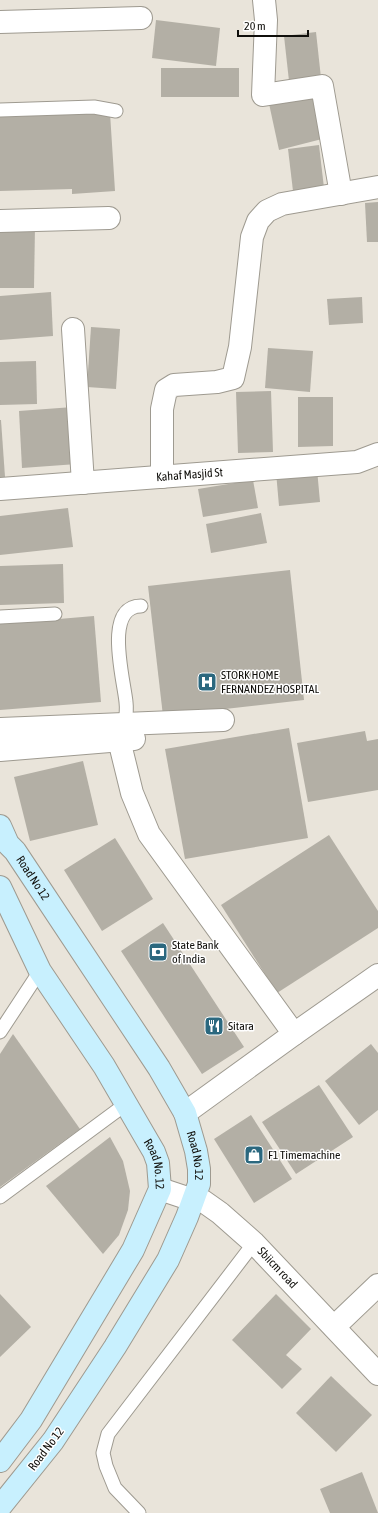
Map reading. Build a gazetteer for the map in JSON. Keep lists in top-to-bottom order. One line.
{"streets":{"main road":["Road No 12","Road No. 12"],"street":["Kahaf Masjid St","Sbiicm road"]},"crossings":[["Road No 12","Sbiicm road"],["Road No. 12","Sbiicm road"]],"places":{"hospital":["STORK HOME FERNANDEZ HOSPITAL"],"bank":["State Bank of India"],"restaurant":["Sitara"],"shop":["F1 Timemachine"]},"scale_bar":"20 m"}
